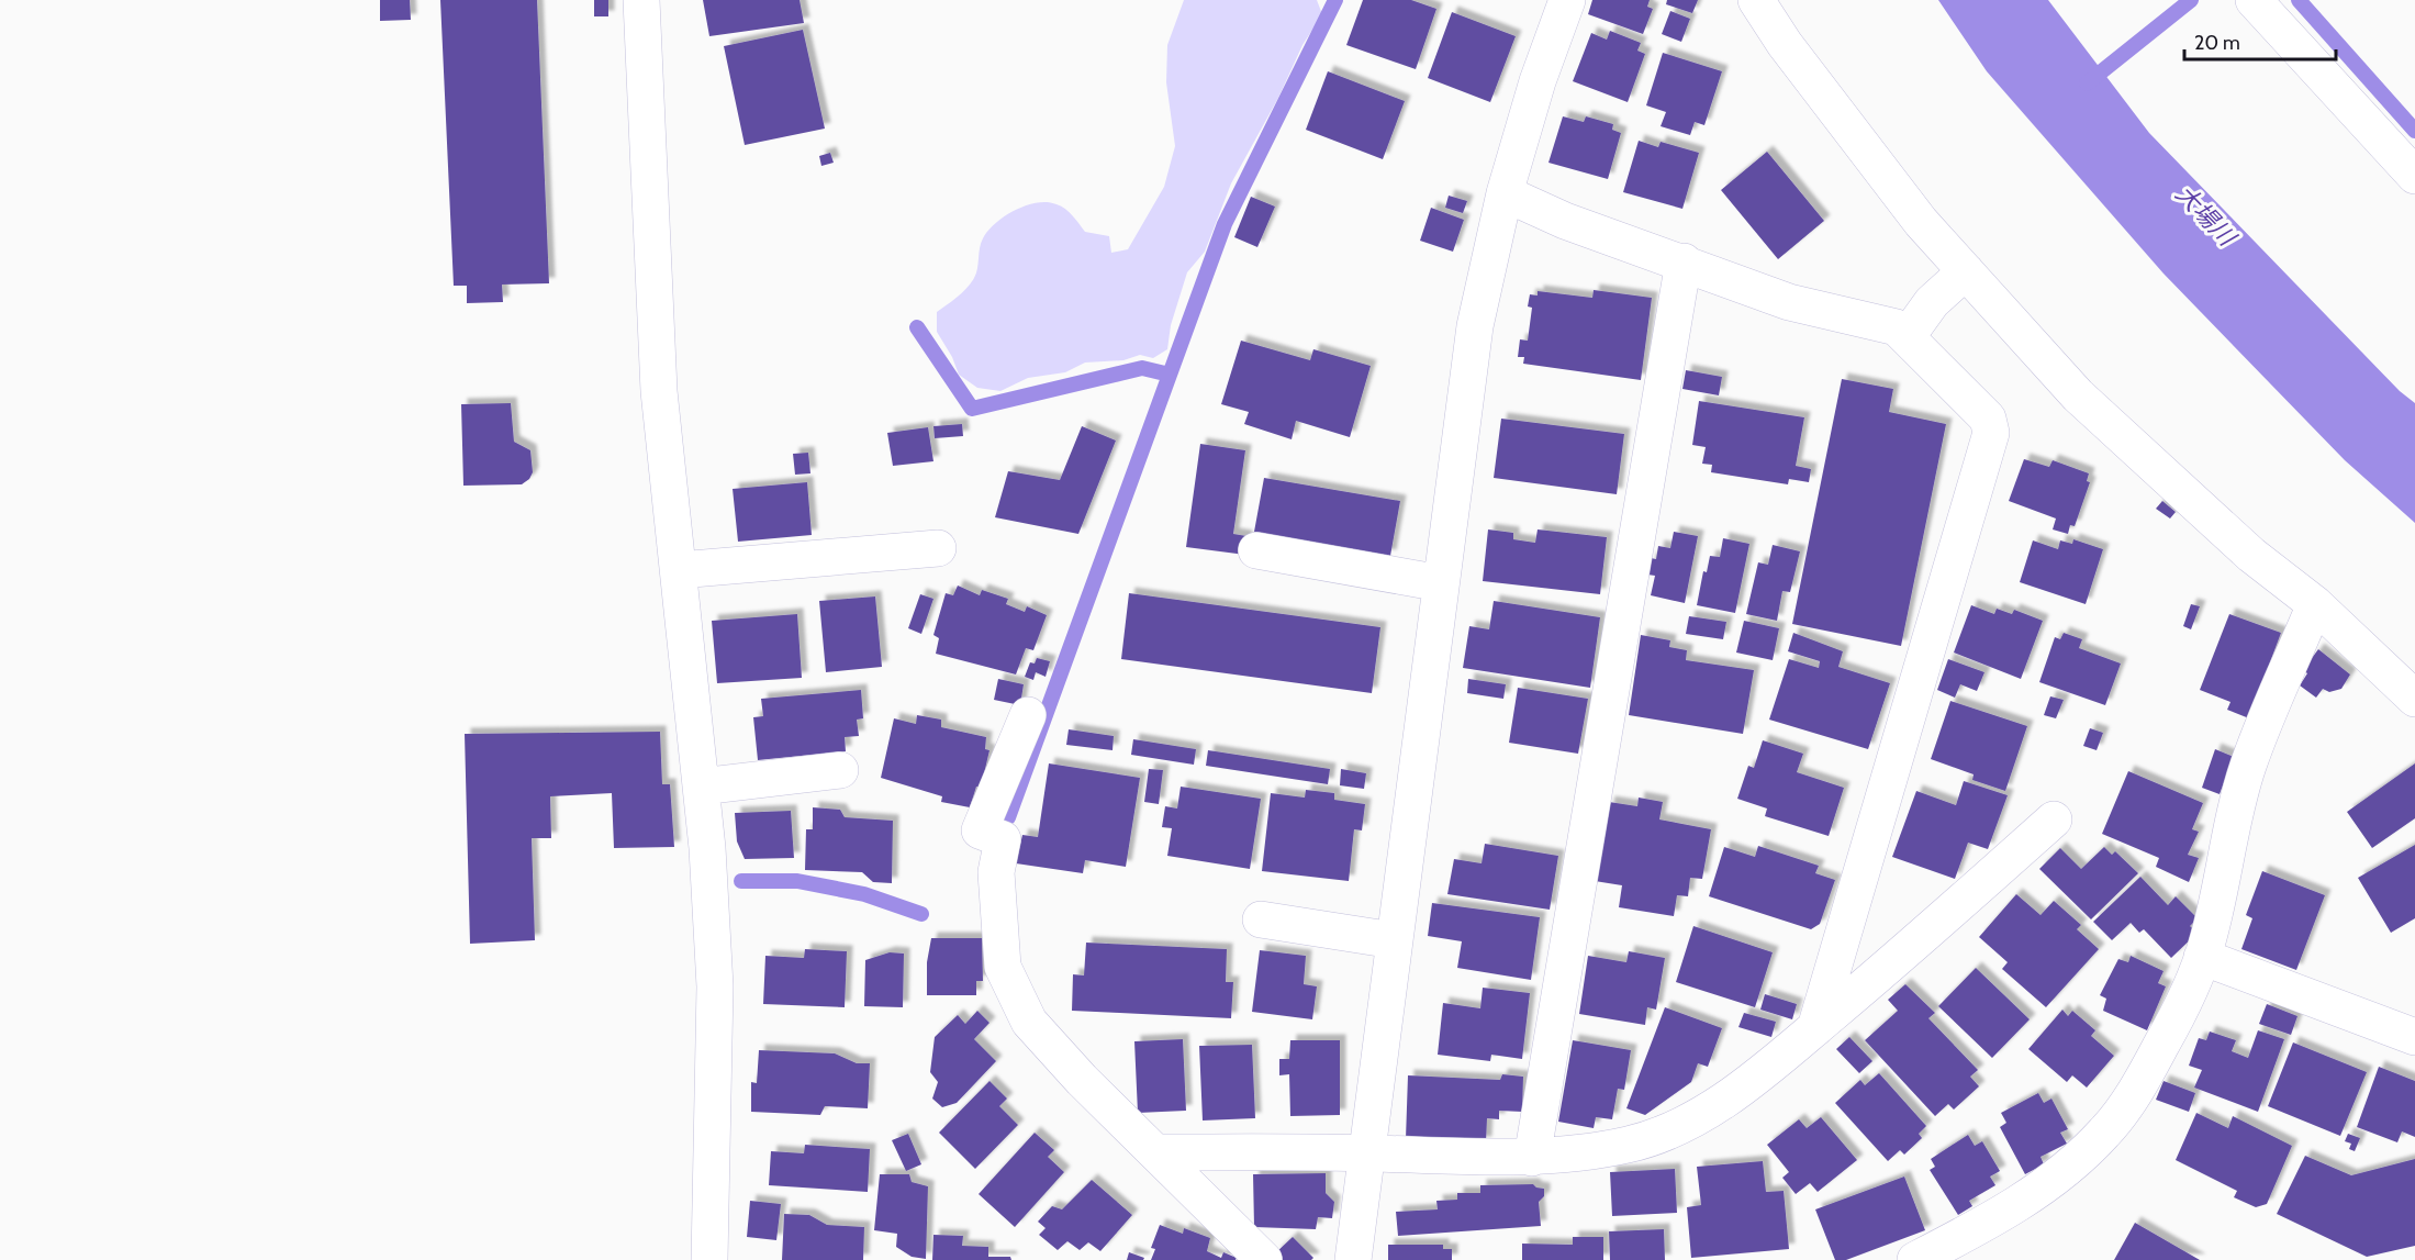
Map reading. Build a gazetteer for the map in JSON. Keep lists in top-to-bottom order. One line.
{"water":["大場川"],"scale_bar":"20 m"}
